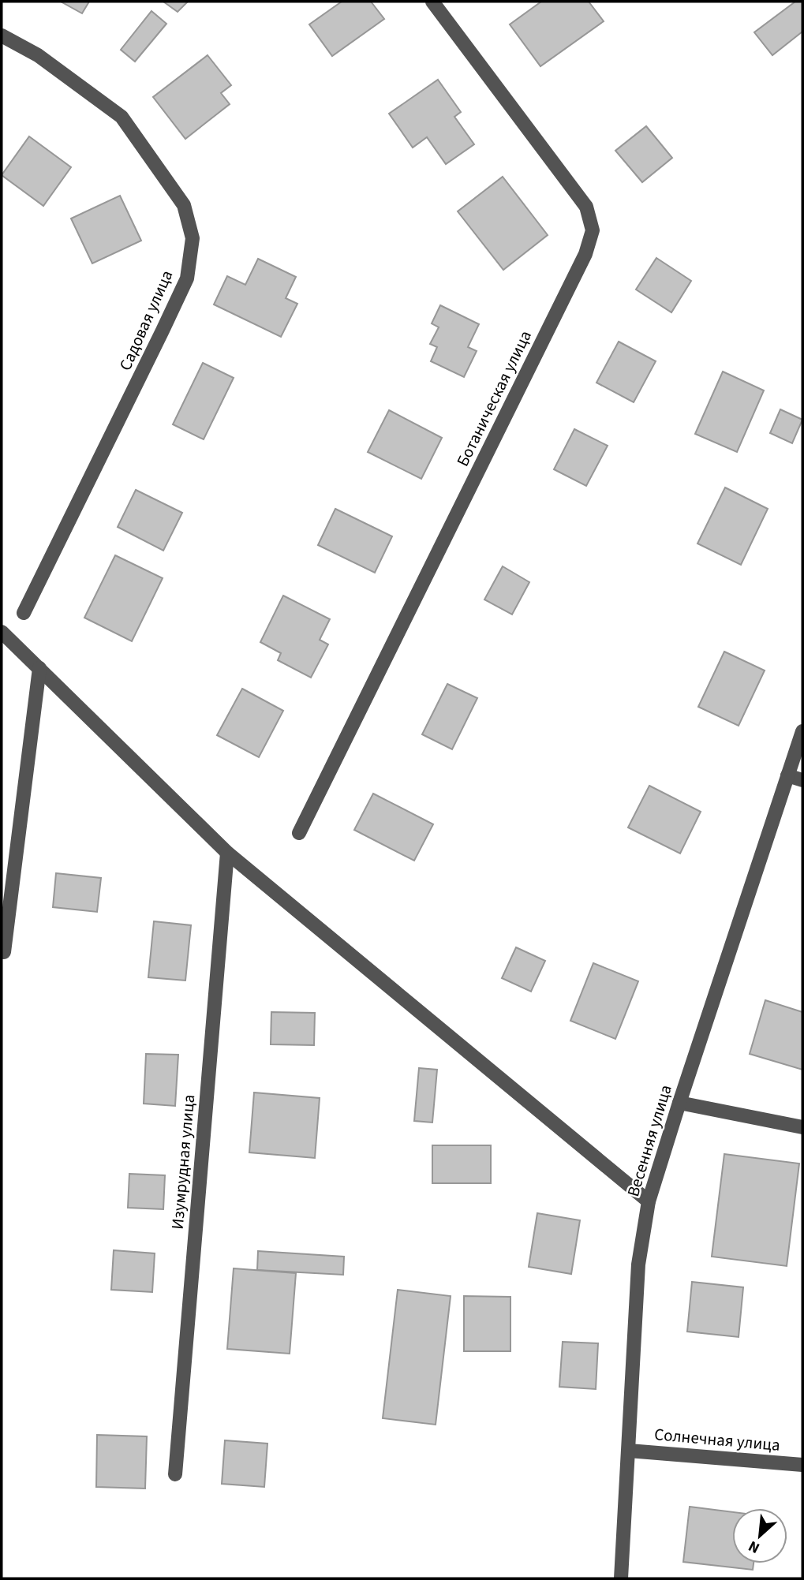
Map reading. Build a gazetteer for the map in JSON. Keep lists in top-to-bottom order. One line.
{"streets":{"street":["Садовая улица","Ботаническая улица","Весенняя улица","Изумрудная улица","Солнечная улица"]},"crossings":[["Весенняя улица","Солнечная улица"]],"north":"bottom left"}
